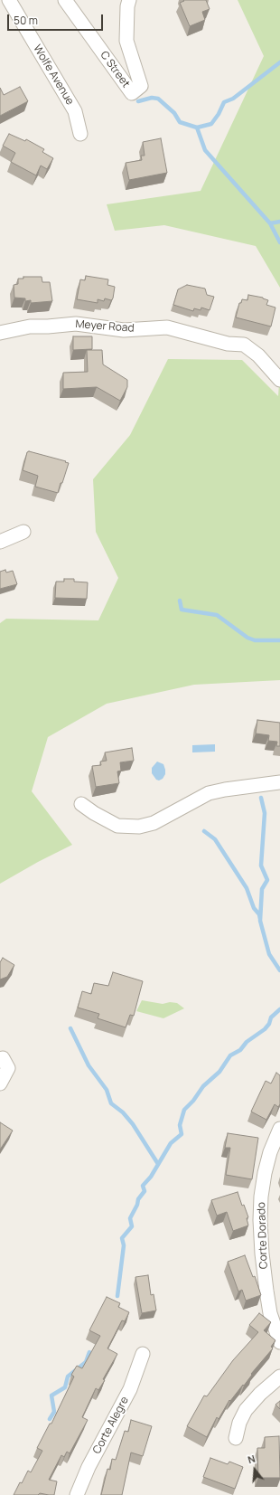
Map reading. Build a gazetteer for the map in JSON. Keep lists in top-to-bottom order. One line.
{"streets":{"street":["C Street","Wolfe Avenue","Meyer Road","Corte Dorado","Corte Alegre"]},"scale_bar":"50 m","north":"top"}
